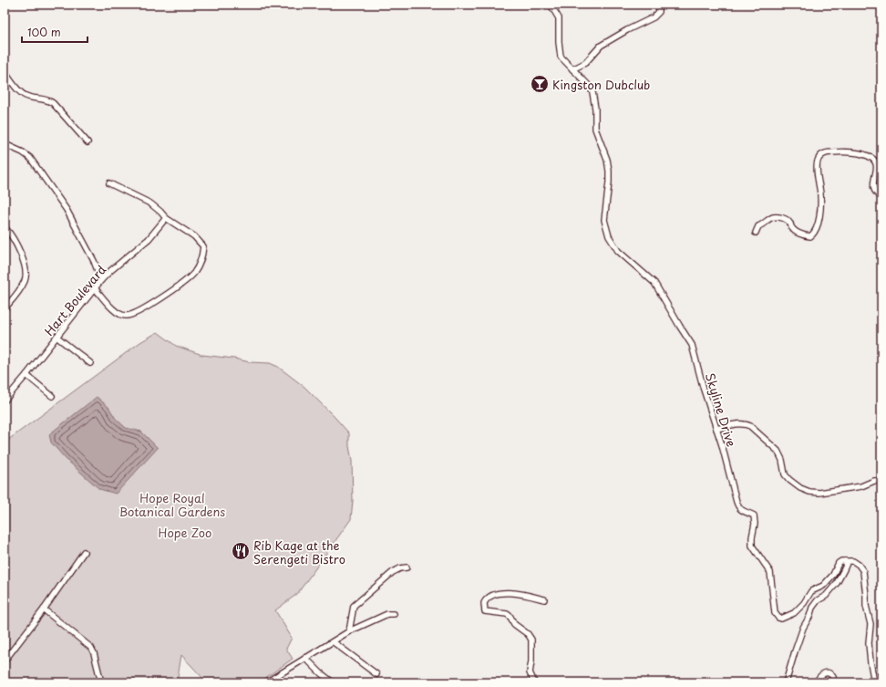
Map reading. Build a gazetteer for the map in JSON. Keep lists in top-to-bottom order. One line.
{"streets":{"street":["Hart Boulevard","Skyline Drive"]},"parks":["Hope Royal Botanical Gardens","Hope Zoo"],"places":{"bar":["Kingston Dubclub"],"restaurant":["Rib Kage at the Serengeti Bistro"]},"scale_bar":"100 m"}
